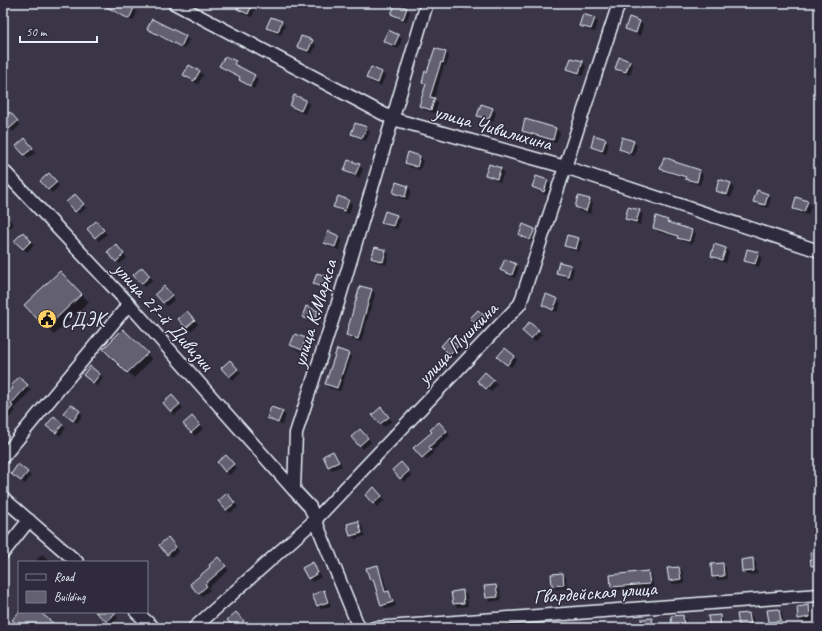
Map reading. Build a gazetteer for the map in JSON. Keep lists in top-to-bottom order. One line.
{"streets":{"street":["улица Чивилихина","улица К.Маркса","улица 27-й Дивизии","улица Пушкина","Гвардейская улица"]},"crossings":[["улица Чивилихина","улица К.Маркса"],["улица Чивилихина","улица Пушкина"],["улица К.Маркса","улица 27-й Дивизии"]],"places":{"public building":["СДЭК"]},"legend":["Road","Building"],"scale_bar":"50 m"}
